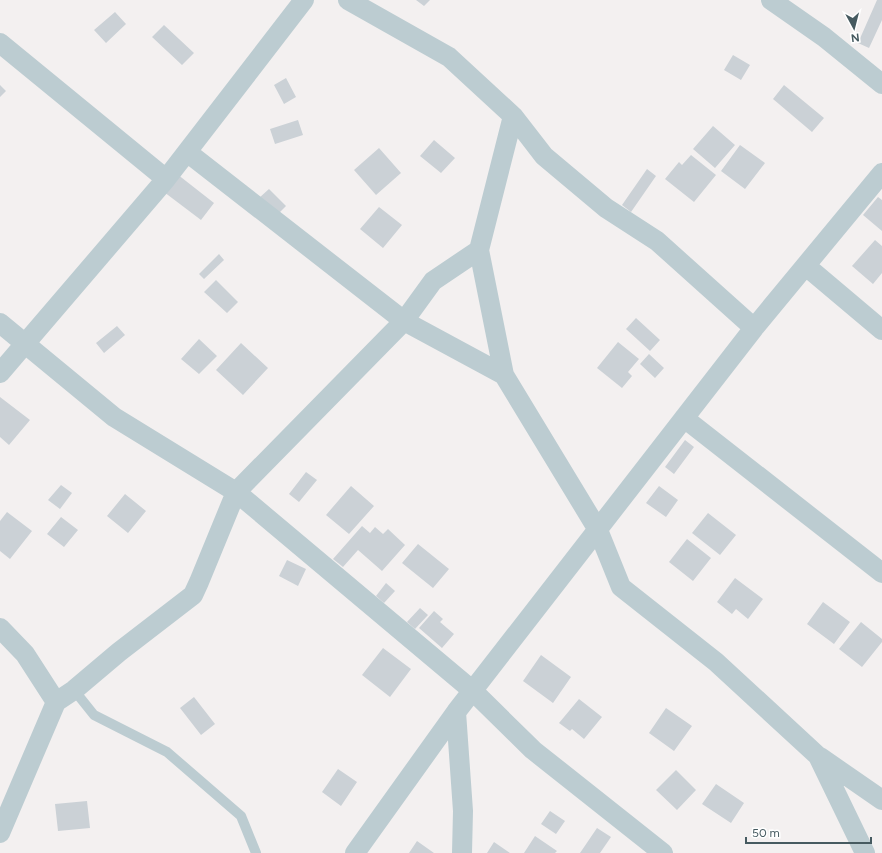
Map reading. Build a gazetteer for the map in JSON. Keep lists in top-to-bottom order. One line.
{"scale_bar":"50 m","north":"bottom"}
